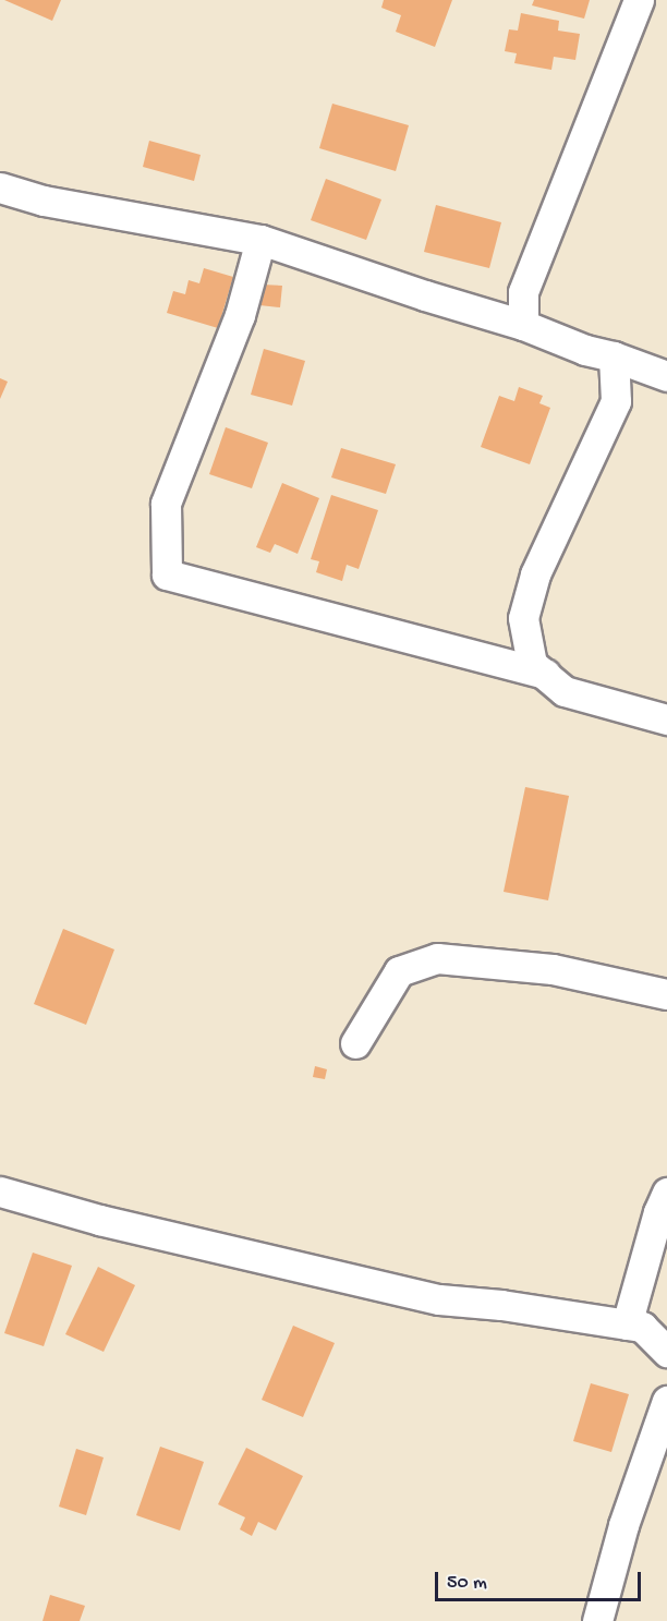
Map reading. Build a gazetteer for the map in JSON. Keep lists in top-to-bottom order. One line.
{"scale_bar":"50 m"}
